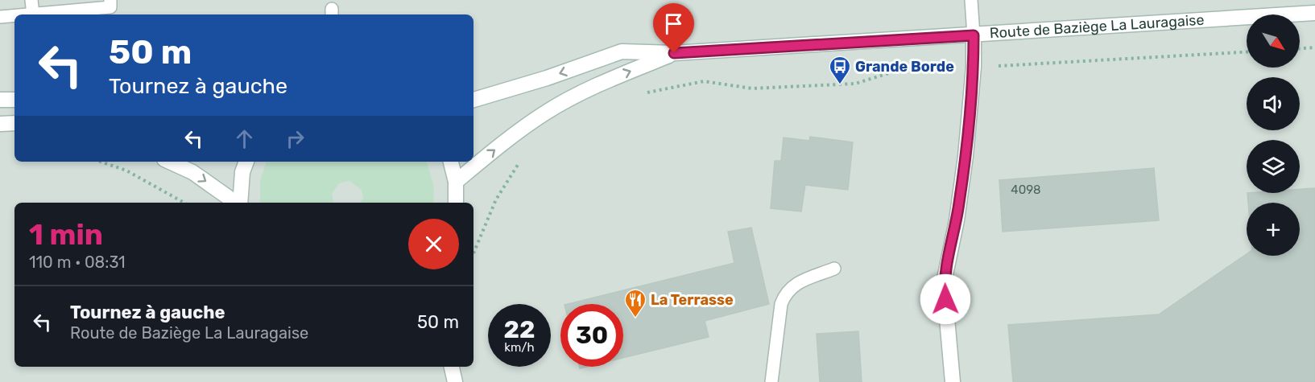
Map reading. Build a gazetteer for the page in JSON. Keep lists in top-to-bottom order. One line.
{"streets":{"main road":["Route de Baziège La Lauragaise"]},"places":{"bus stop":["Grande Borde"],"restaurant":["La Terrasse"]},"house_numbers":["4098"],"north":"bottom right","page":{"map_buttons":"+","turn":["50 m","Tournez à gauche"],"heading":["1 min","110 m · 08:31"],"list":[{"name":"Tournez à gauche","note":"Route de Baziège La Lauragaise","value":"50 m"}],"speed":"22 km/h","limit":"30"}}
